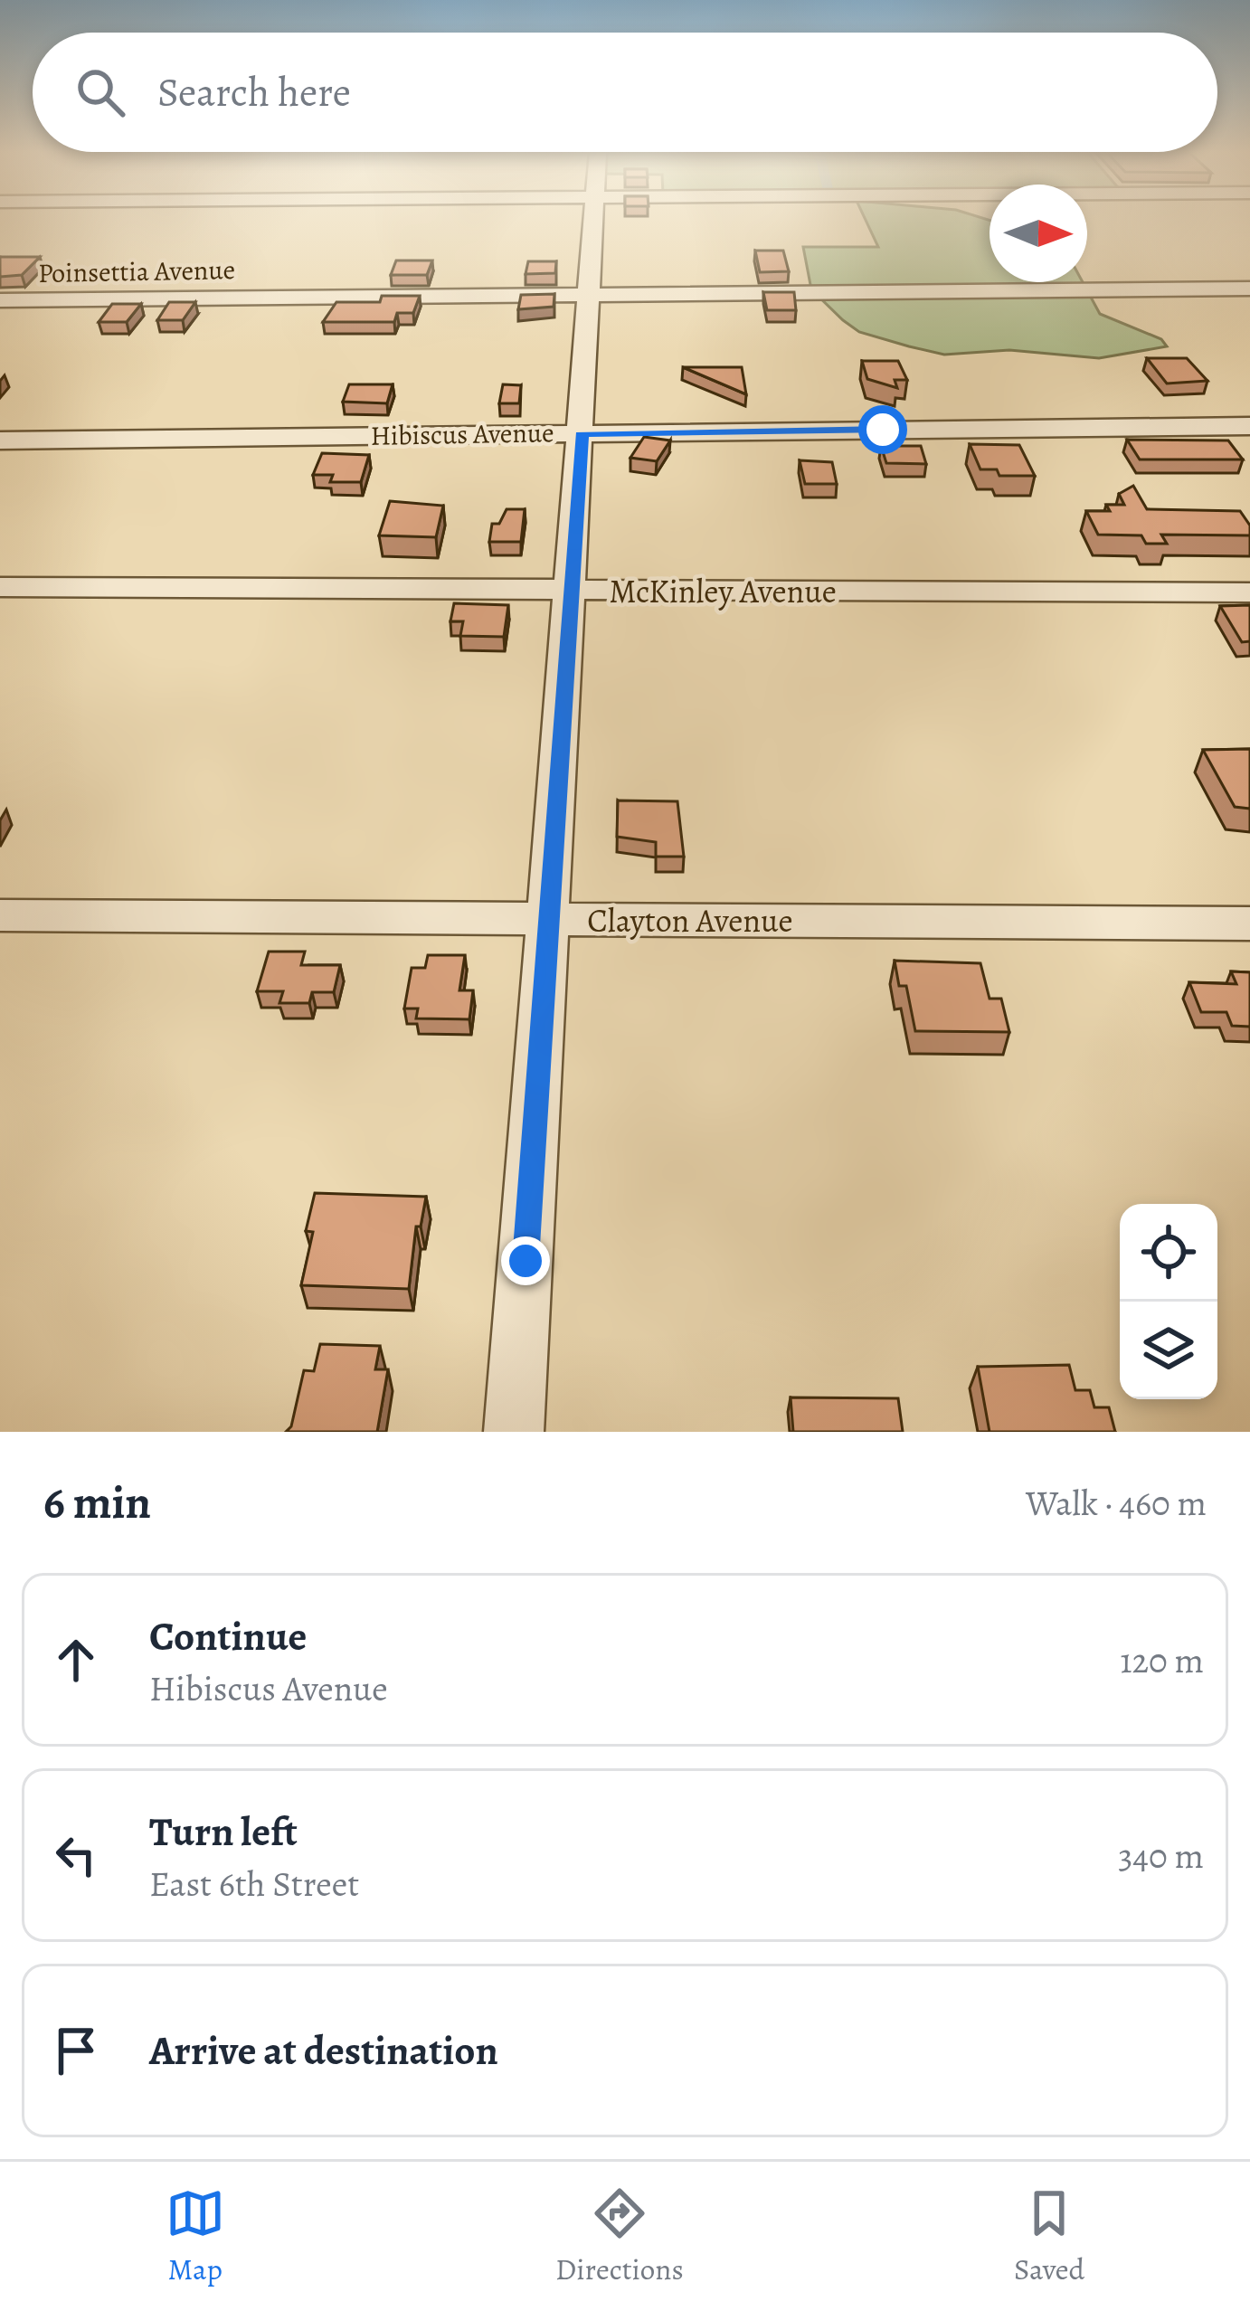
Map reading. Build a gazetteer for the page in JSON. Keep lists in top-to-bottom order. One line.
{"streets":{"street":["Poinsettia Avenue","Hibiscus Avenue","McKinley Avenue","Clayton Avenue"]},"north":"right","page":{"search":"Search here","heading":["6 min","Walk · 460 m"],"list":[["Continue","Hibiscus Avenue","120 m"],["Turn left","East 6th Street","340 m"],"Arrive at destination"],"nav":["Map","Directions","Saved"]}}
